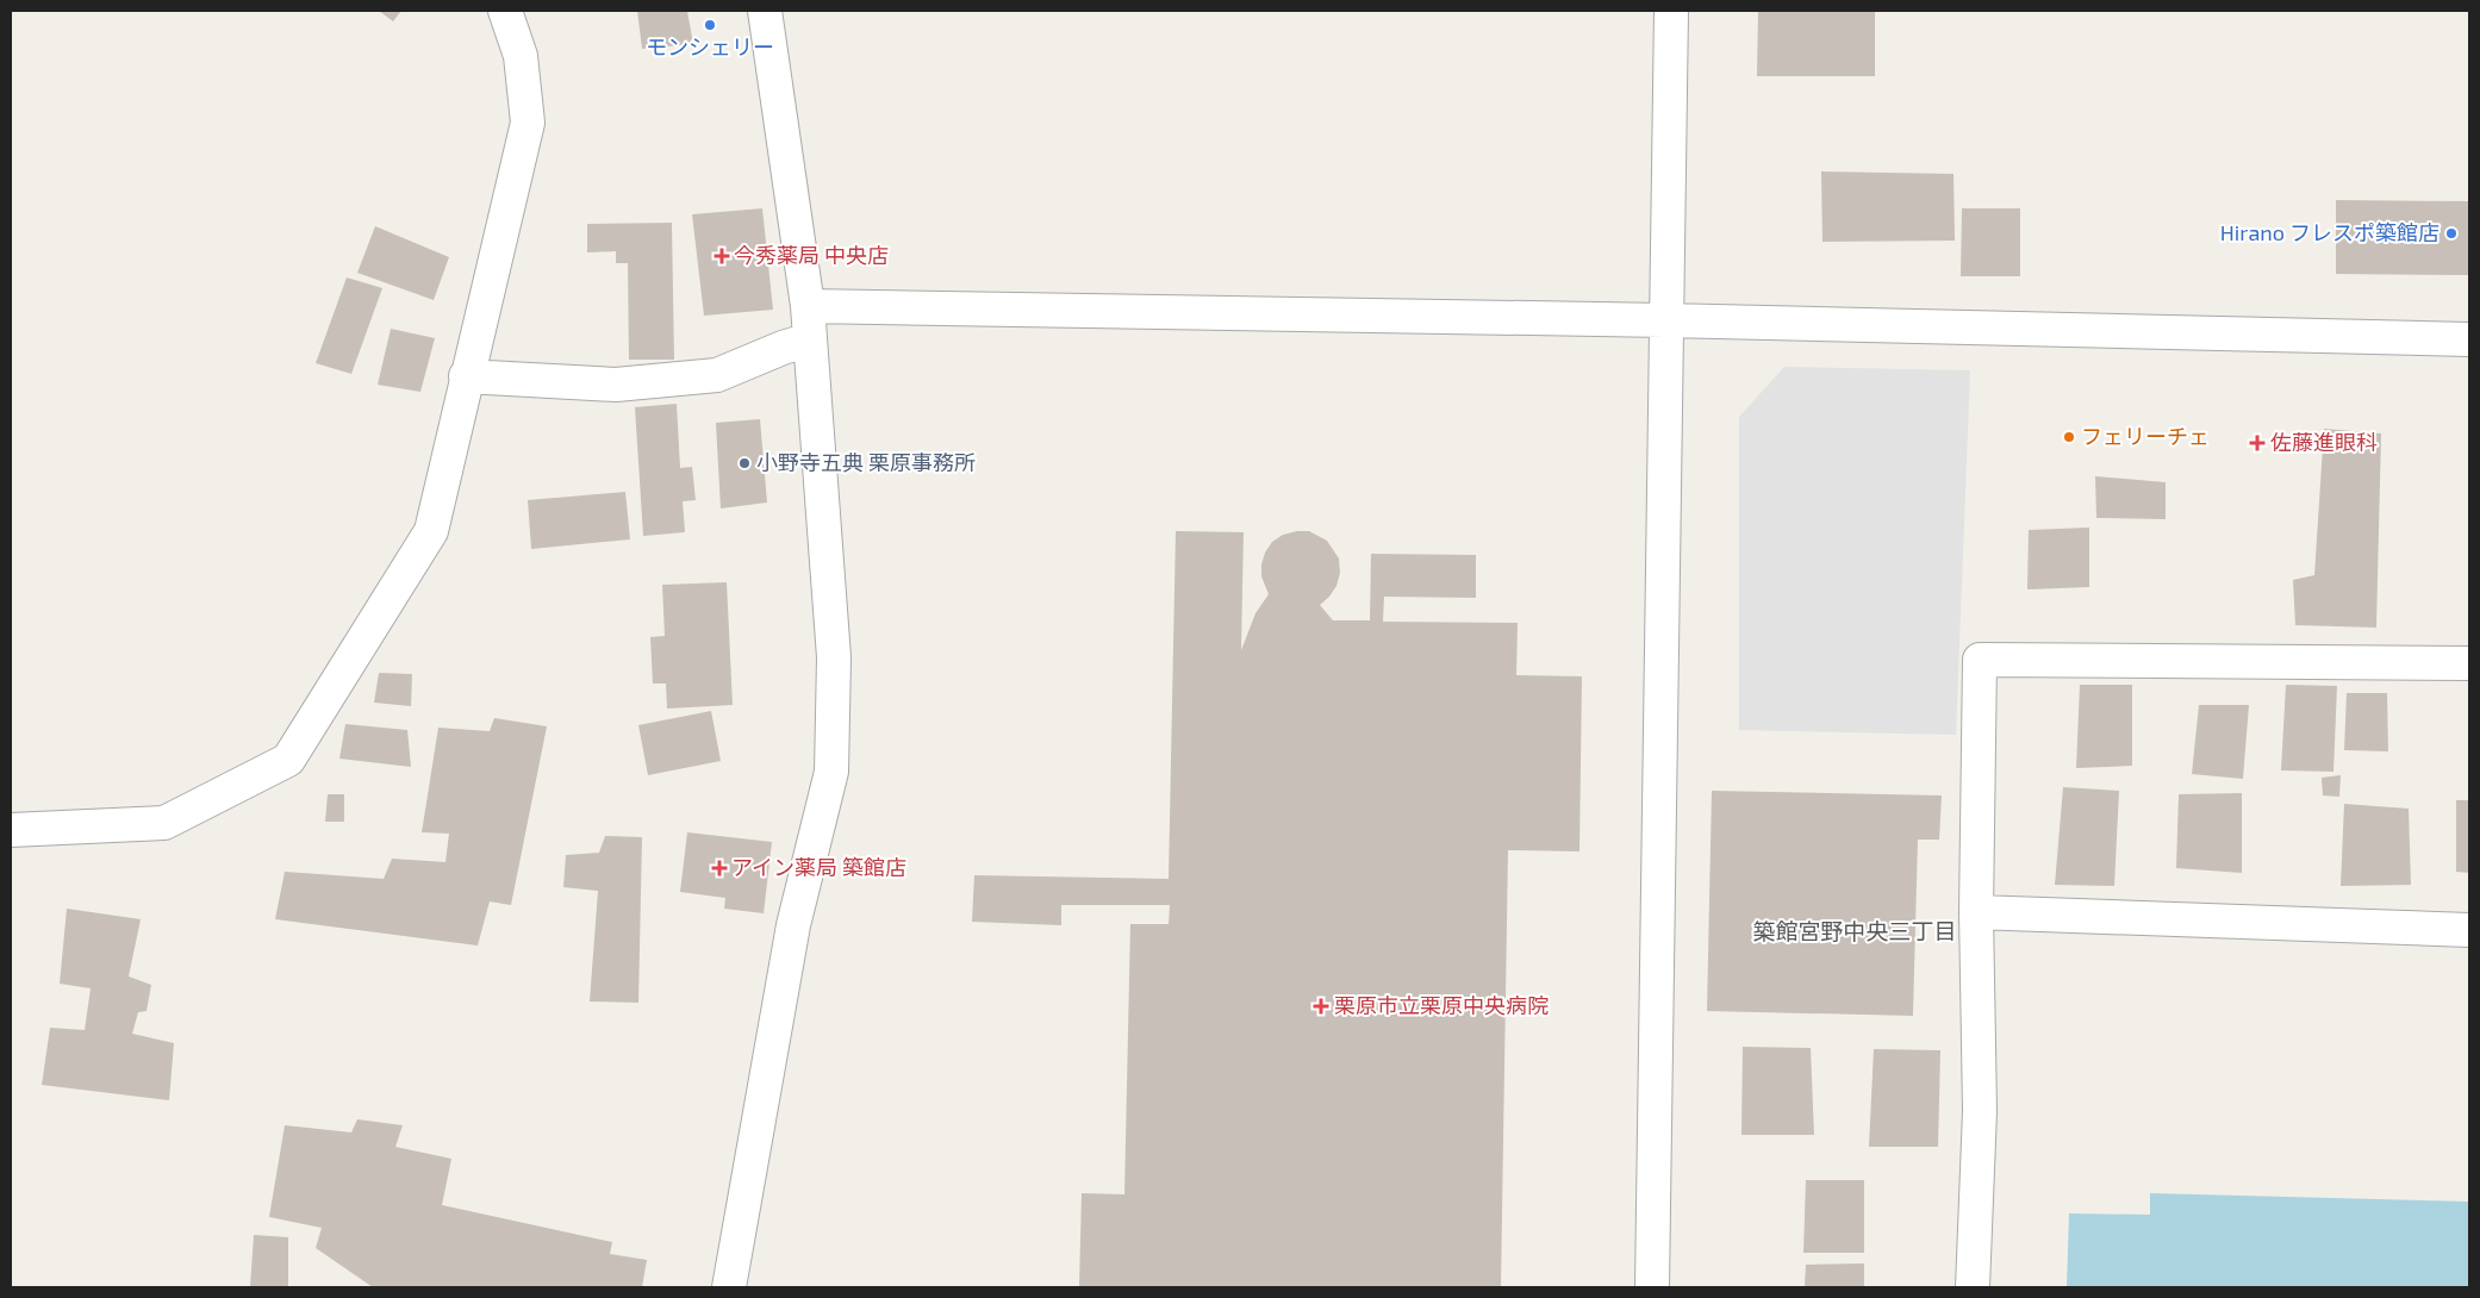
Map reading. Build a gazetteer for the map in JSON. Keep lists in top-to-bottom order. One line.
{"districts":["築館宮野中央三丁目"],"places":{"other":["モンシェリー","Hirano フレスポ築館店","フェリーチェ","小野寺五典 栗原事務所"],"health":["今秀薬局 中央店","佐藤進眼科","アイン薬局 築館店","栗原市立栗原中央病院"]}}
